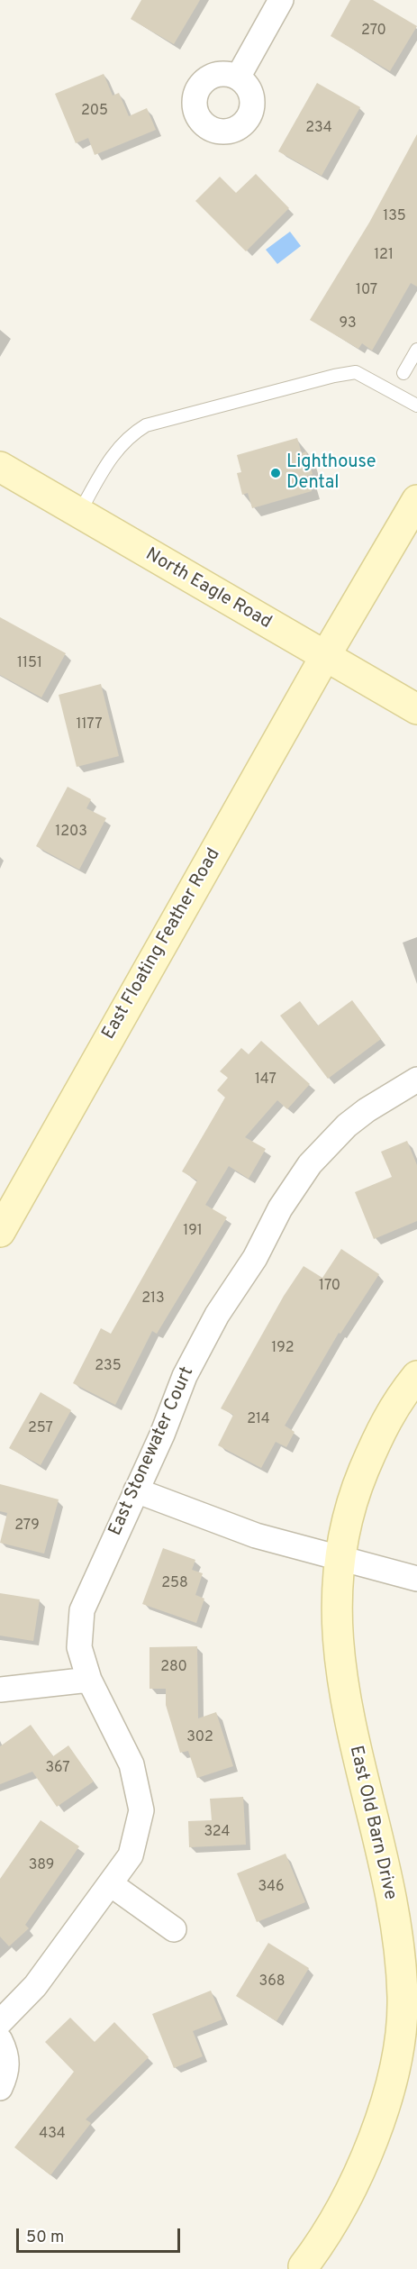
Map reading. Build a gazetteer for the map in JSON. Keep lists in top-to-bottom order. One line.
{"streets":{"main road":["North Eagle Road","East Floating Feather Road","East Old Barn Drive"],"street":["East Stonewater Court"]},"crossings":[["North Eagle Road","East Floating Feather Road"]],"places":["Lighthouse Dental"],"house_numbers":["270","205","234","135","121","107","93","1151","1177","1203","147","191","170","213","192","235","214","257","279","258","280","302","367","324","389","346","368","434"],"scale_bar":"50 m"}
